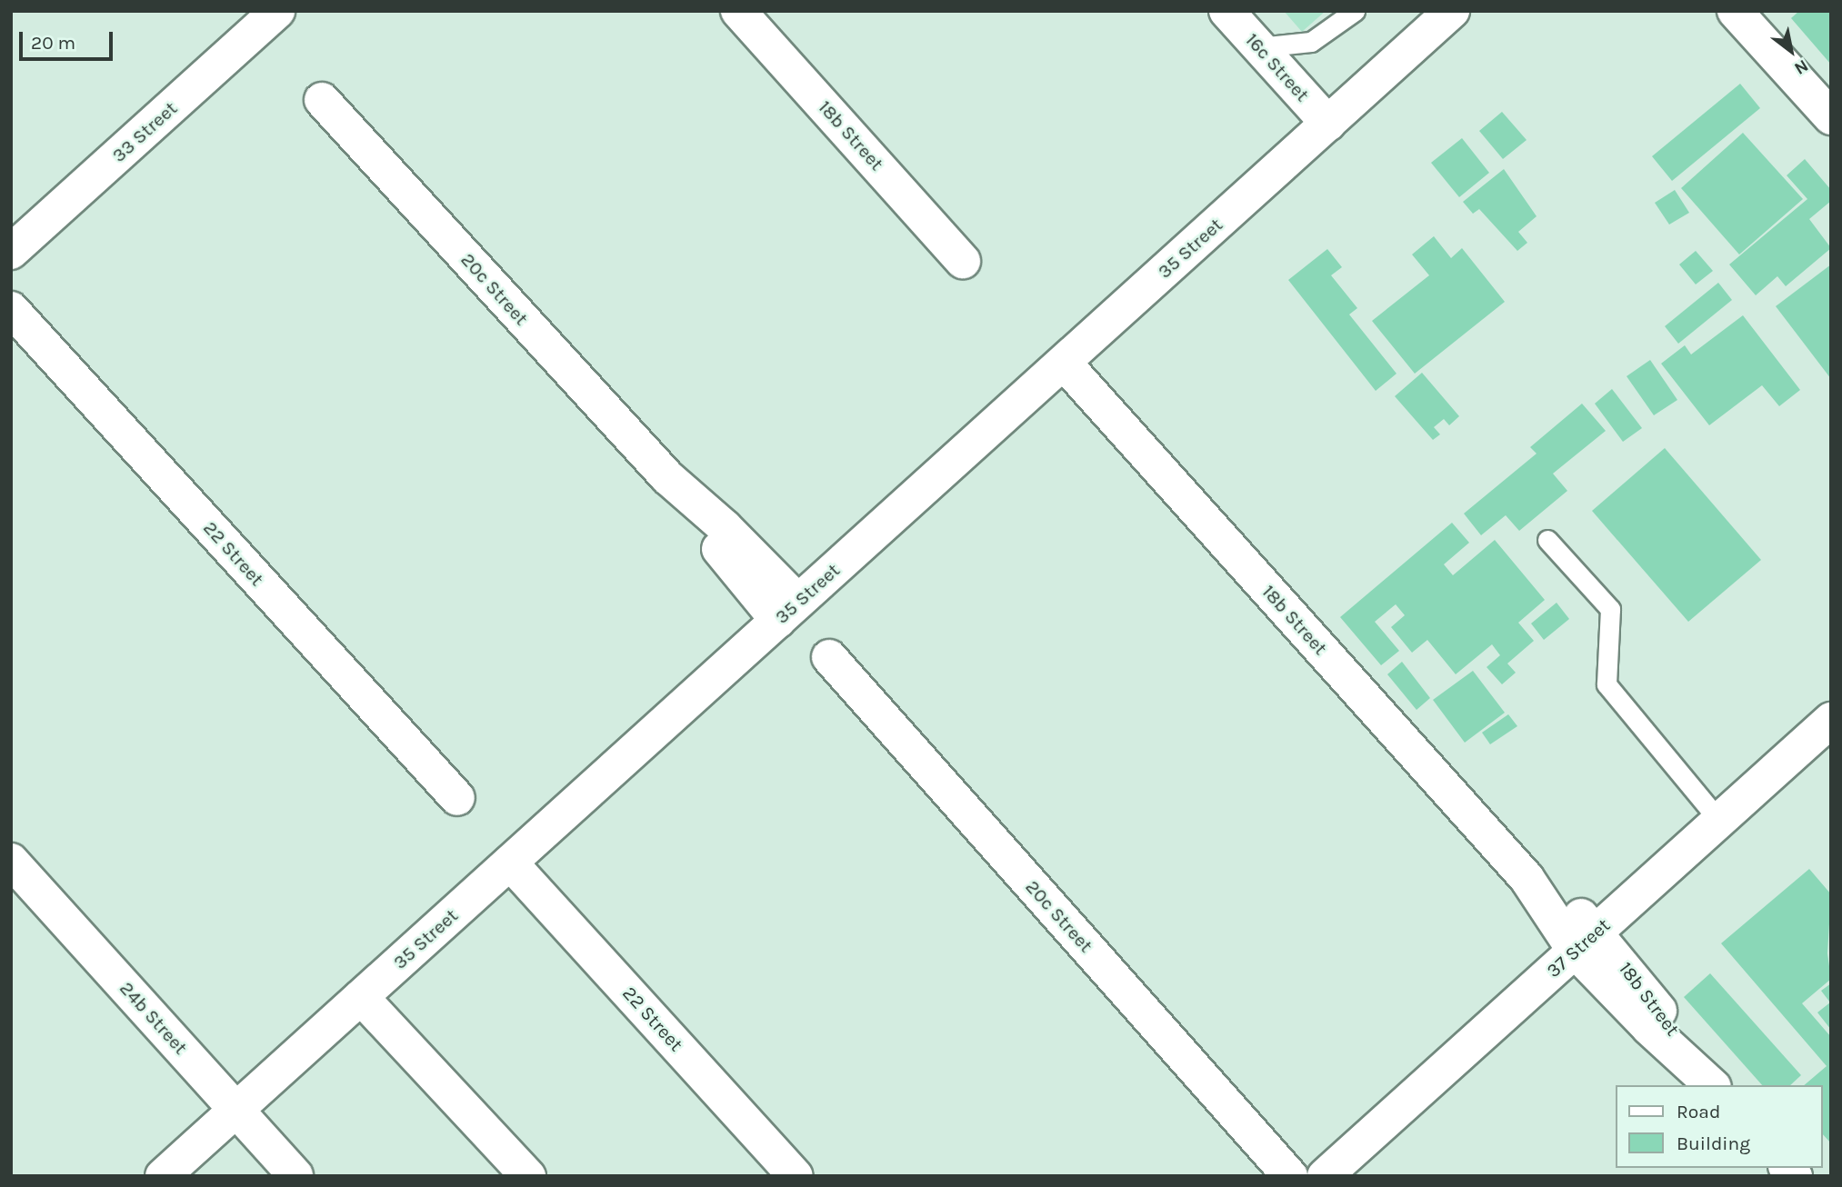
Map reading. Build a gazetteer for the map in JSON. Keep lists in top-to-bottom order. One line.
{"streets":{"street":["16c Street","33 Street","18b Street","35 Street","20c Street","22 Street","37 Street","24b Street"]},"crossings":[["16c Street","35 Street"],["18b Street","35 Street"],["18b Street","37 Street"],["35 Street","20c Street"],["35 Street","22 Street"],["35 Street","24b Street"]],"legend":["Road","Building"],"scale_bar":"20 m","north":"bottom right"}
